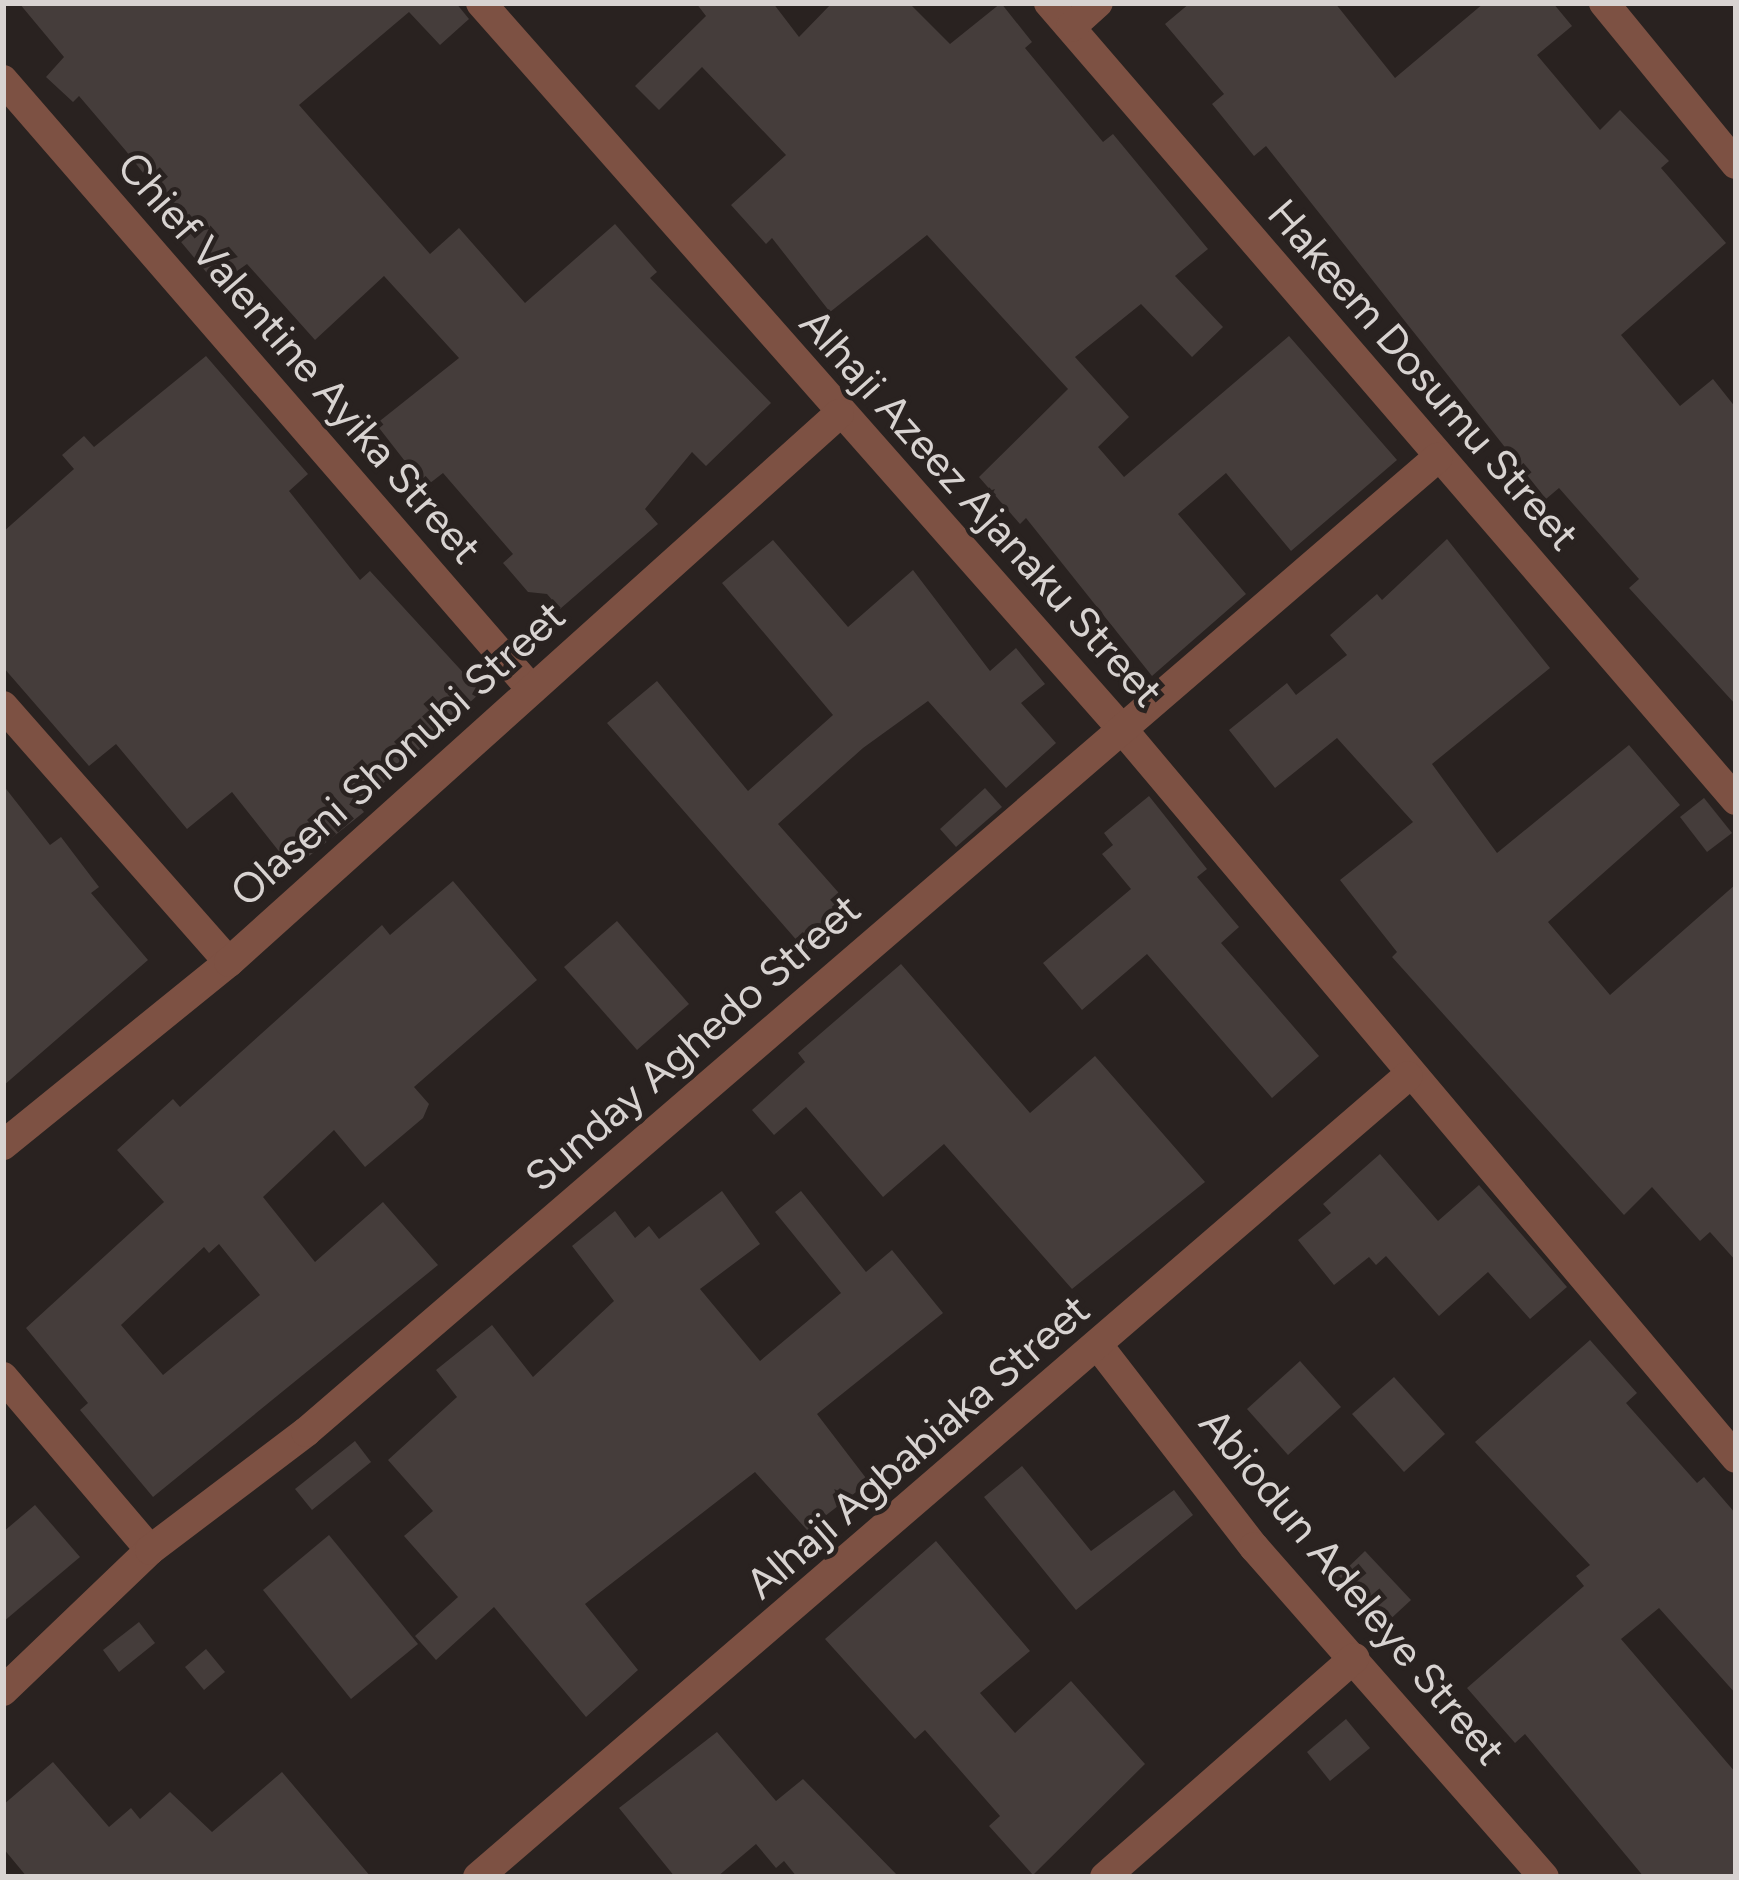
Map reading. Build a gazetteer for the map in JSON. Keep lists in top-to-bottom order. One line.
{"streets":{"street":["Chief Valentine Ayika Street","Hakeem Dosumu Street","Alhaji Azeez Ajanaku Street","Olaseni Shonubi Street","Sunday Aghedo Street","Alhaji Agbabiaka Street","Abiodun Adeleye Street"]},"crossings":[["Chief Valentine Ayika Street","Olaseni Shonubi Street"],["Hakeem Dosumu Street","Sunday Aghedo Street"],["Alhaji Azeez Ajanaku Street","Olaseni Shonubi Street"],["Alhaji Azeez Ajanaku Street","Sunday Aghedo Street"],["Alhaji Azeez Ajanaku Street","Alhaji Agbabiaka Street"],["Alhaji Agbabiaka Street","Abiodun Adeleye Street"]]}
